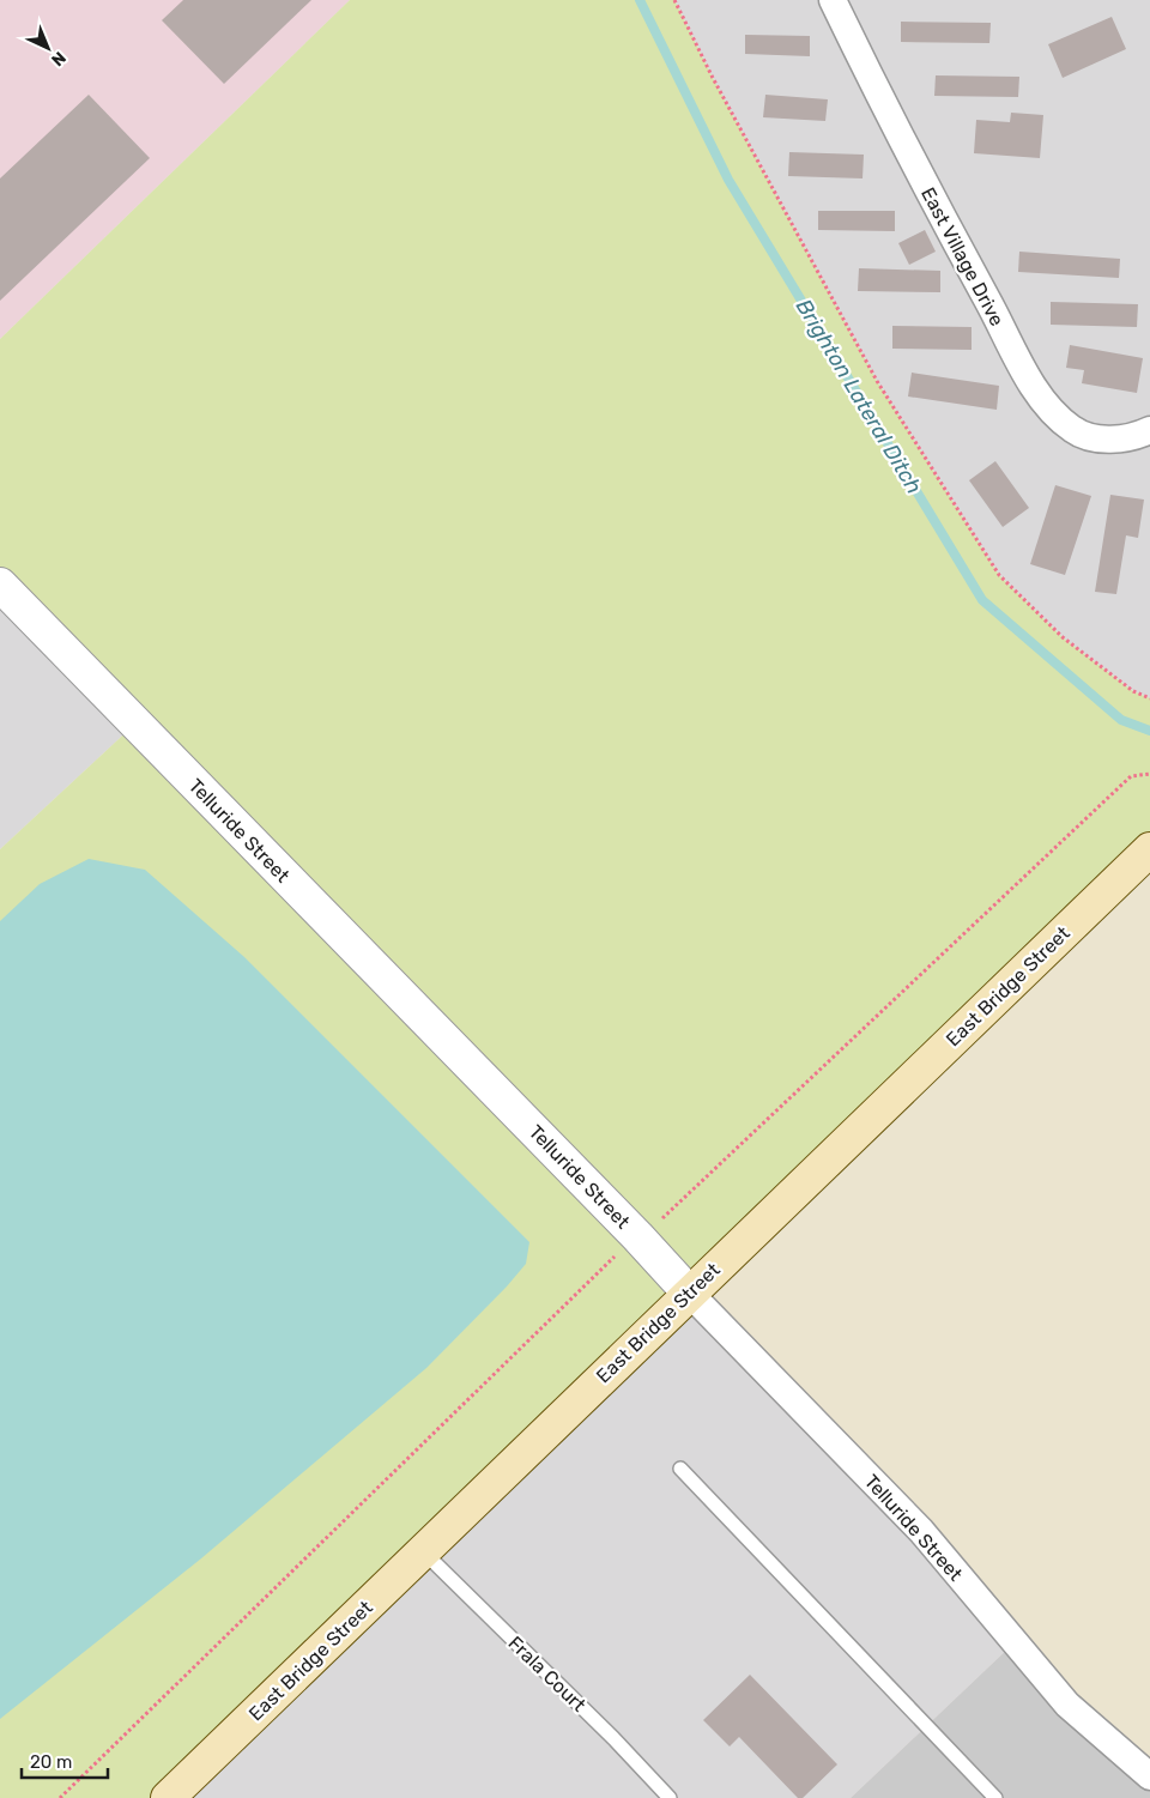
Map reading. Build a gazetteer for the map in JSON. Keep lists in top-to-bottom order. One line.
{"streets":{"main road":["East Bridge Street"],"street":["East Village Drive","Telluride Street"],"lane":["Frala Court"]},"crossings":[["Telluride Street","East Bridge Street"],["East Bridge Street","Frala Court"]],"water":["Brighton Lateral Ditch"],"scale_bar":"20 m","north":"bottom right"}
